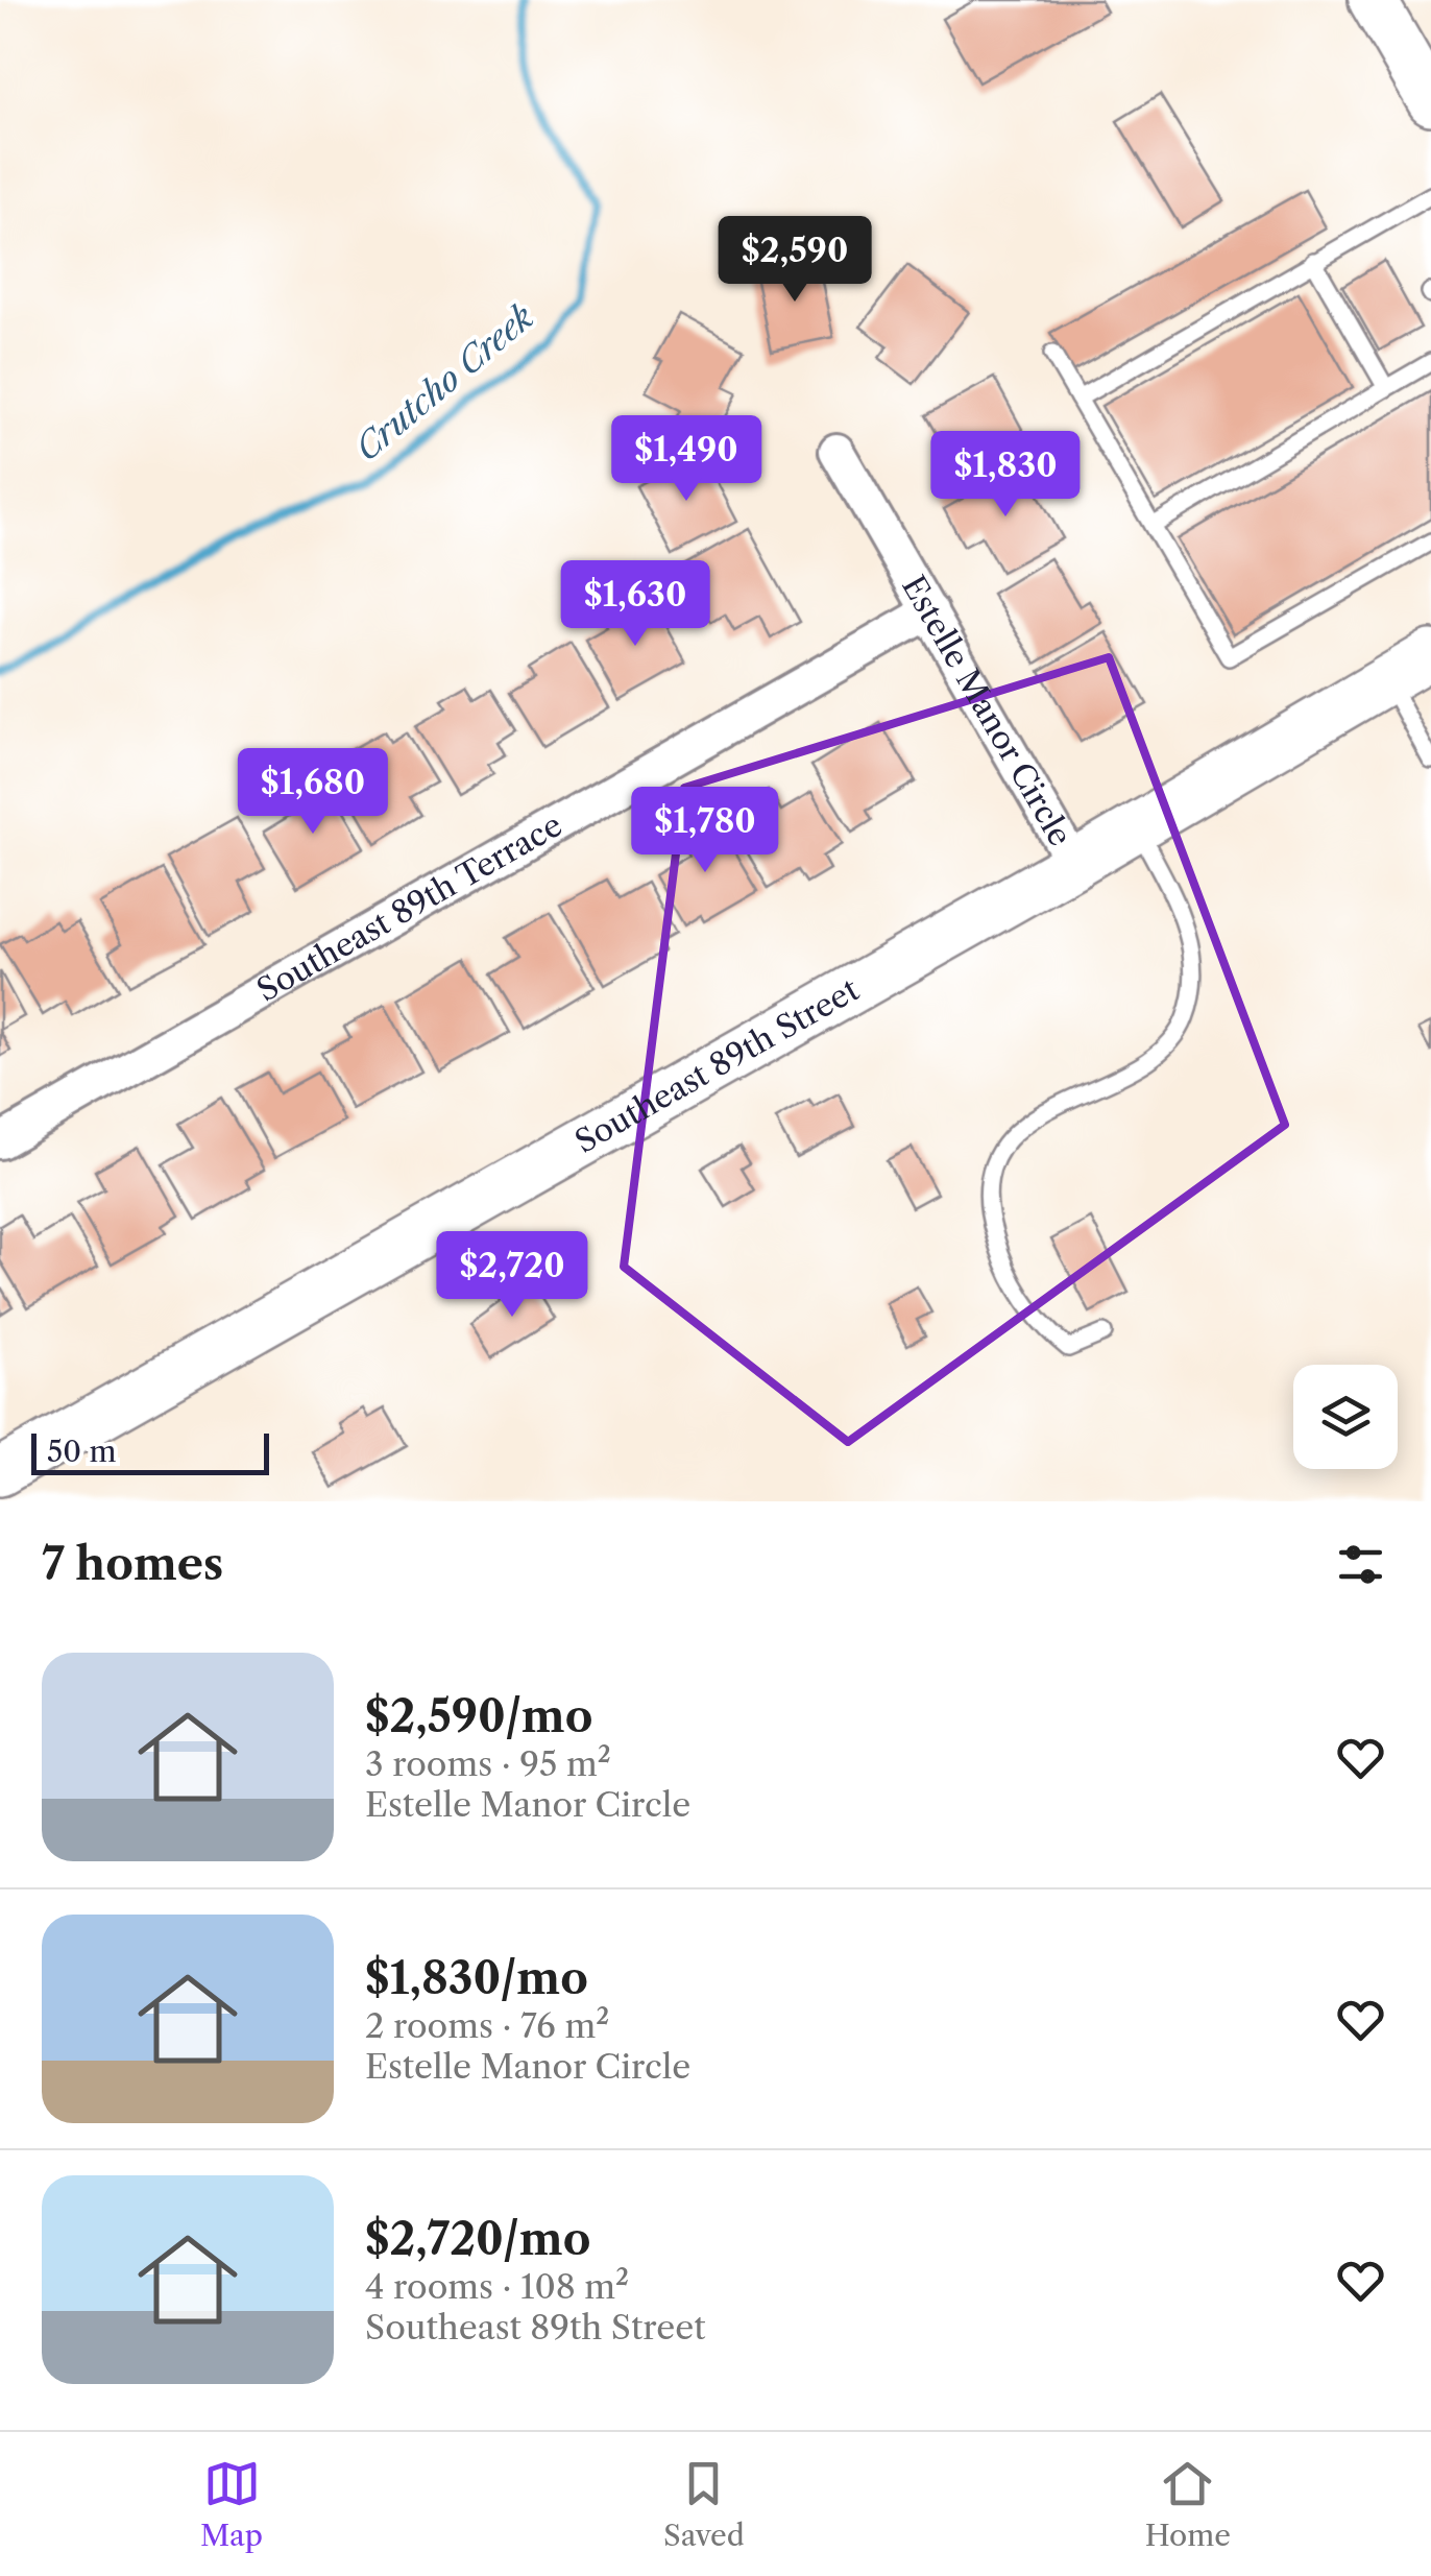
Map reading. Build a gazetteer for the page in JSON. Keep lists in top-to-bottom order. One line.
{"streets":{"street":["Estelle Manor Circle","Southeast 89th Terrace","Southeast 89th Street"]},"crossings":[["Estelle Manor Circle","Southeast 89th Terrace"],["Estelle Manor Circle","Southeast 89th Street"]],"water":["Crutcho Creek"],"scale_bar":"50 m","page":{"price":["$2,590","$1,490","$1,830","$1,630","$1,680","$1,780","$2,720"],"scale":"50 m","heading":"7 homes","list":[{"name":"$2,590/mo","note":"3 rooms · 95 m² · Estelle Manor Circle"},{"name":"$1,830/mo","note":"2 rooms · 76 m² · Estelle Manor Circle"},{"name":"$2,720/mo","note":"4 rooms · 108 m² · Southeast 89th Street"}],"tabs":["Map","Saved","Home"]}}
